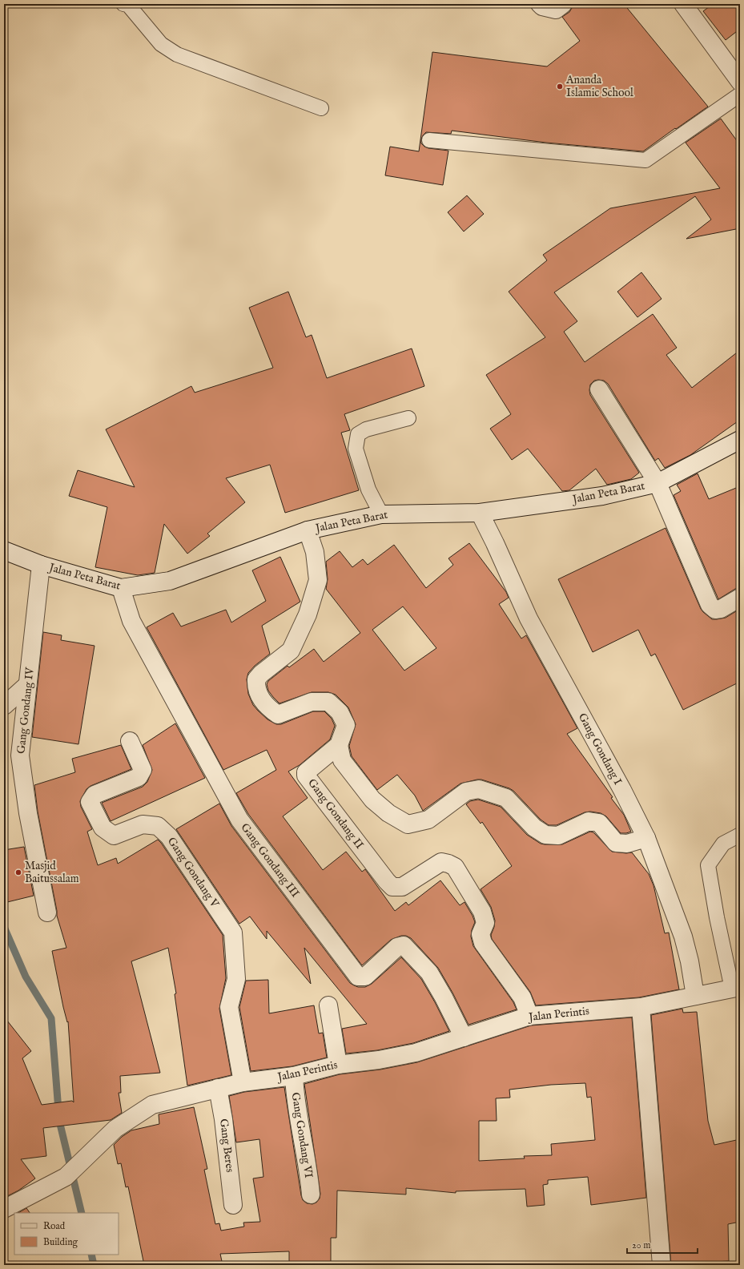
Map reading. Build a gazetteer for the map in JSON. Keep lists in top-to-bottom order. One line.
{"streets":{"street":["Jalan Peta Barat","Gang Gondang IV","Gang Gondang I","Gang Gondang II","Gang Gondang III","Gang Gondang V","Jalan Perintis","Gang Gondang VI","Gang Beres"]},"crossings":[["Jalan Peta Barat","Gang Gondang IV"],["Jalan Peta Barat","Gang Gondang I"],["Jalan Peta Barat","Gang Gondang III"],["Gang Gondang I","Jalan Perintis"],["Gang Gondang II","Jalan Perintis"],["Gang Gondang III","Jalan Perintis"],["Gang Gondang V","Jalan Perintis"],["Jalan Perintis","Gang Gondang VI"],["Jalan Perintis","Gang Beres"]],"places":["Ananda Islamic School","Masjid Baitussalam"],"legend":["Road","Building"],"scale_bar":"20 m"}
